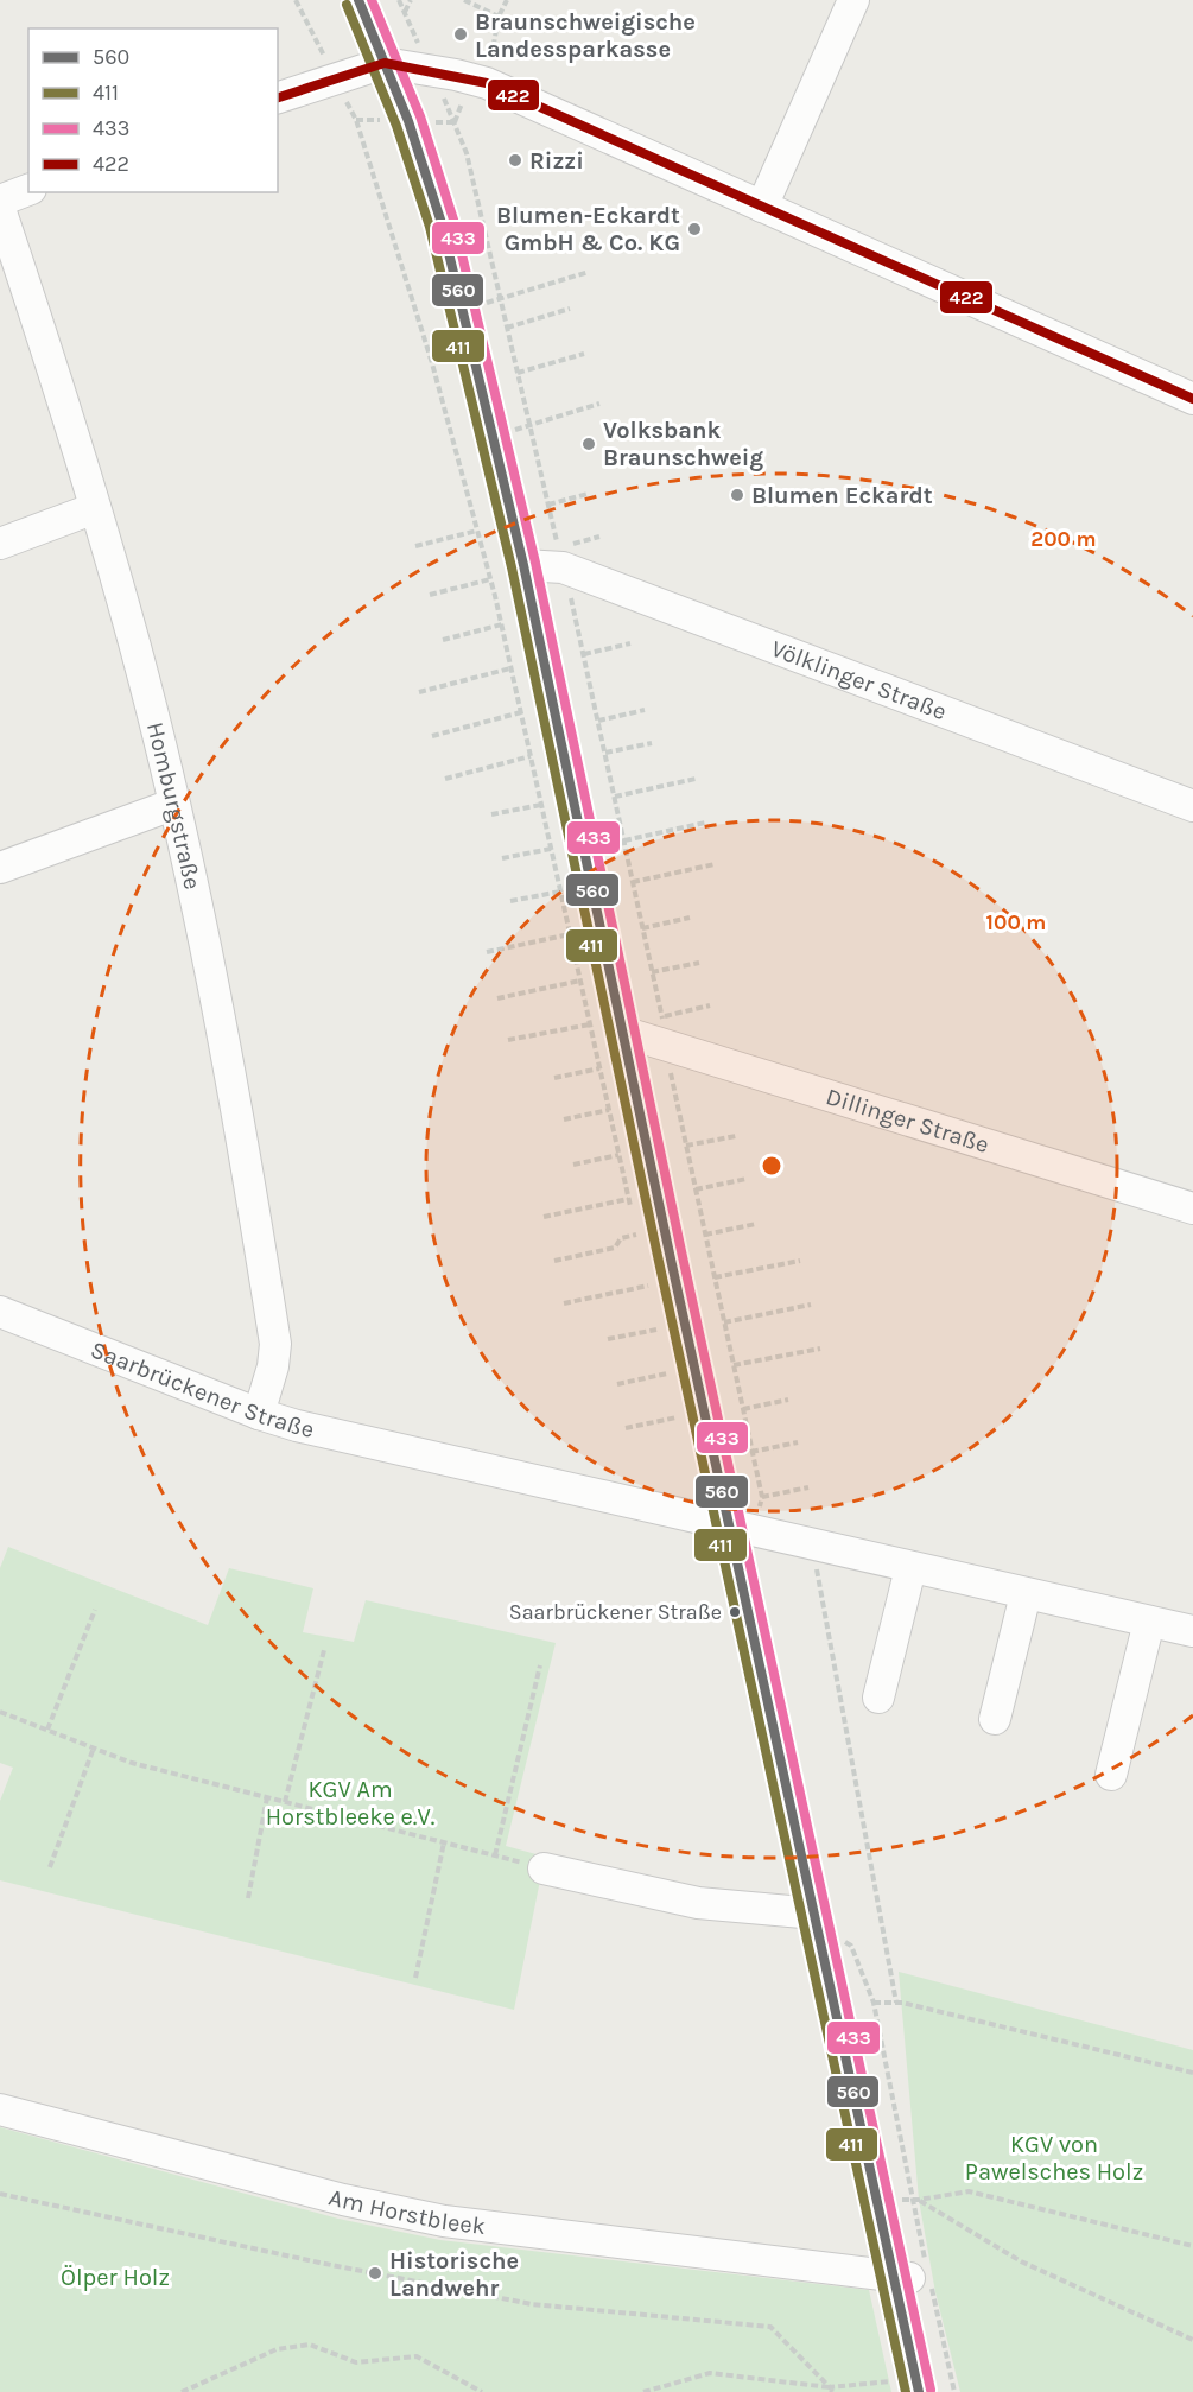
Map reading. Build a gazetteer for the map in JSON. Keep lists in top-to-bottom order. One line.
{"streets":{"street":["Völklinger Straße","Homburgstraße","Dillinger Straße","Saarbrückener Straße","Am Horstbleek"]},"crossings":[["Homburgstraße","Saarbrückener Straße"]],"parks":["KGV Am Horstbleeke e.V.","KGV von Pawelsches Holz","Ölper Holz"],"places":["Braunschweigische Landessparkasse","Rizzi","Blumen-Eckardt GmbH & Co. KG","Volksbank Braunschweig","Blumen Eckardt","Saarbrückener Straße","Historische Landwehr"],"lines":["transit line 560","transit line 433","transit line 411","transit line 422"],"legend":["560","411","433","422"],"rings":["200 m","100 m"]}
